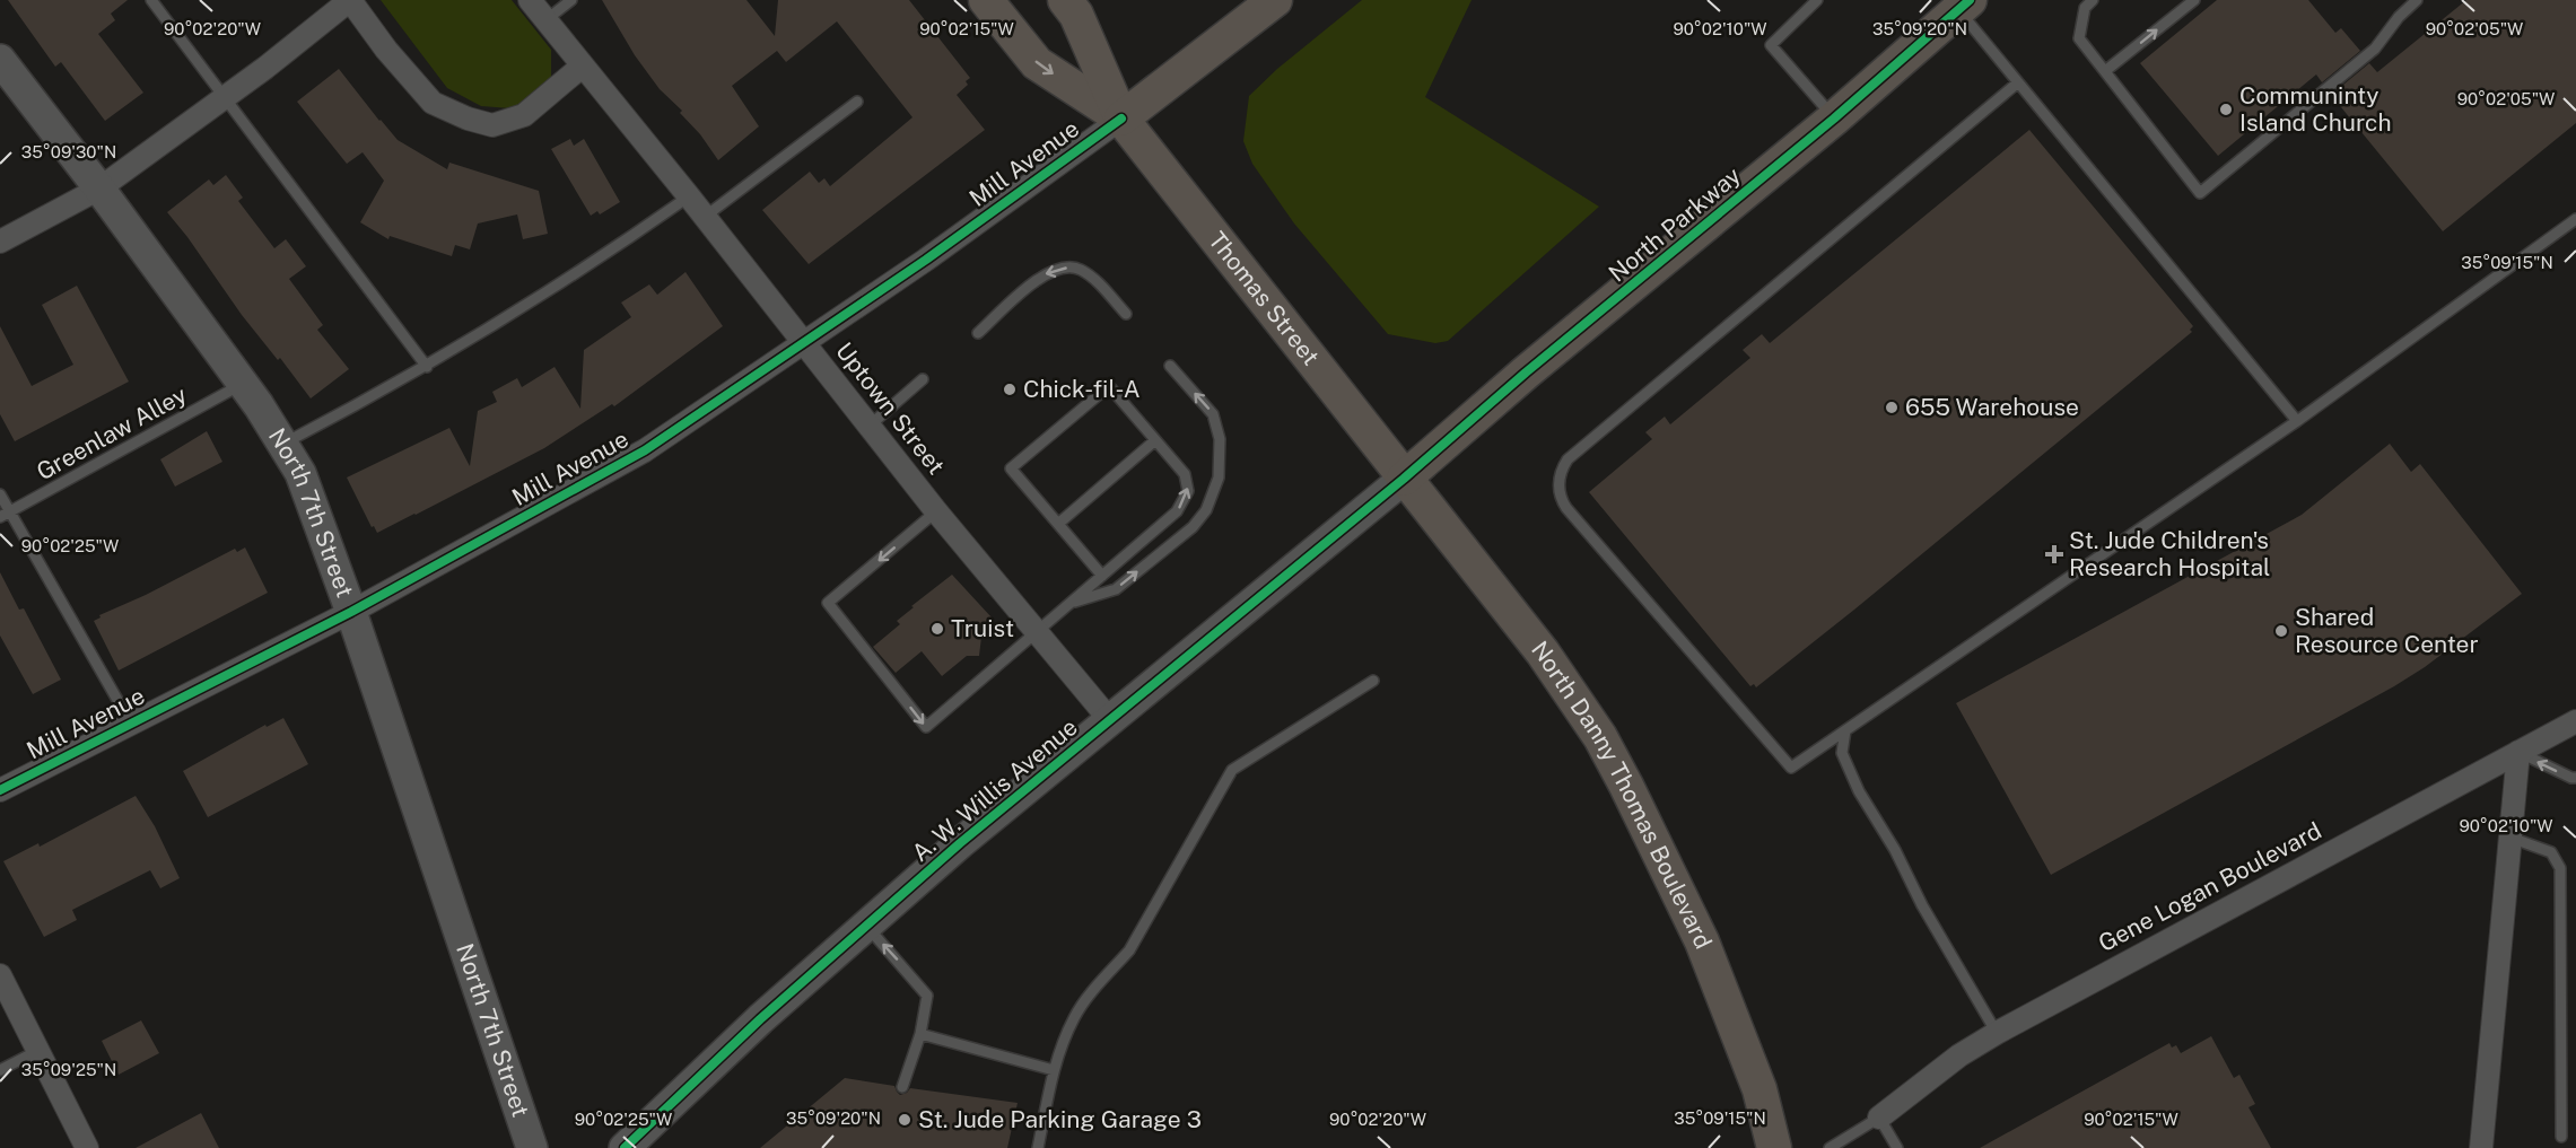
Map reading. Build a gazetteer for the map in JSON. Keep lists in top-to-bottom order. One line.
{"streets":{"main road":["North Parkway","Thomas Street","North Danny Thomas Boulevard"],"street":["Mill Avenue","Uptown Street","North 7th Street","A. W. Willis Avenue","Gene Logan Boulevard"],"lane":["Greenlaw Alley"]},"crossings":[["Mill Avenue","Thomas Street"],["Mill Avenue","Uptown Street"],["Mill Avenue","North 7th Street"],["North Parkway","Thomas Street"],["North Parkway","A. W. Willis Avenue"],["North Parkway","North Danny Thomas Boulevard"],["Thomas Street","A. W. Willis Avenue"],["Thomas Street","North Danny Thomas Boulevard"],["Uptown Street","A. W. Willis Avenue"],["Greenlaw Alley","North 7th Street"],["A. W. Willis Avenue","North Danny Thomas Boulevard"]],"places":{"other":["Communinty Island Church","Chick-fil-A","655 Warehouse","Truist","Shared Resource Center","St. Jude Parking Garage 3"],"health":["St. Jude Children's Research Hospital"]},"coordinates":["90°02'20\"W","90°02'15\"W","90°02'10\"W","90°02'05\"W","35°09'20\"N","35°09'30\"N","35°09'15\"N","90°02'25\"W","35°09'25\"N"]}
